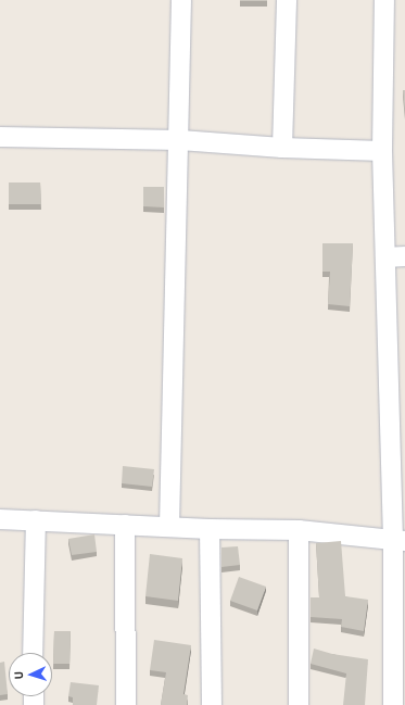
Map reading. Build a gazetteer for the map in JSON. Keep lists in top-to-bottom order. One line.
{"north":"left"}
